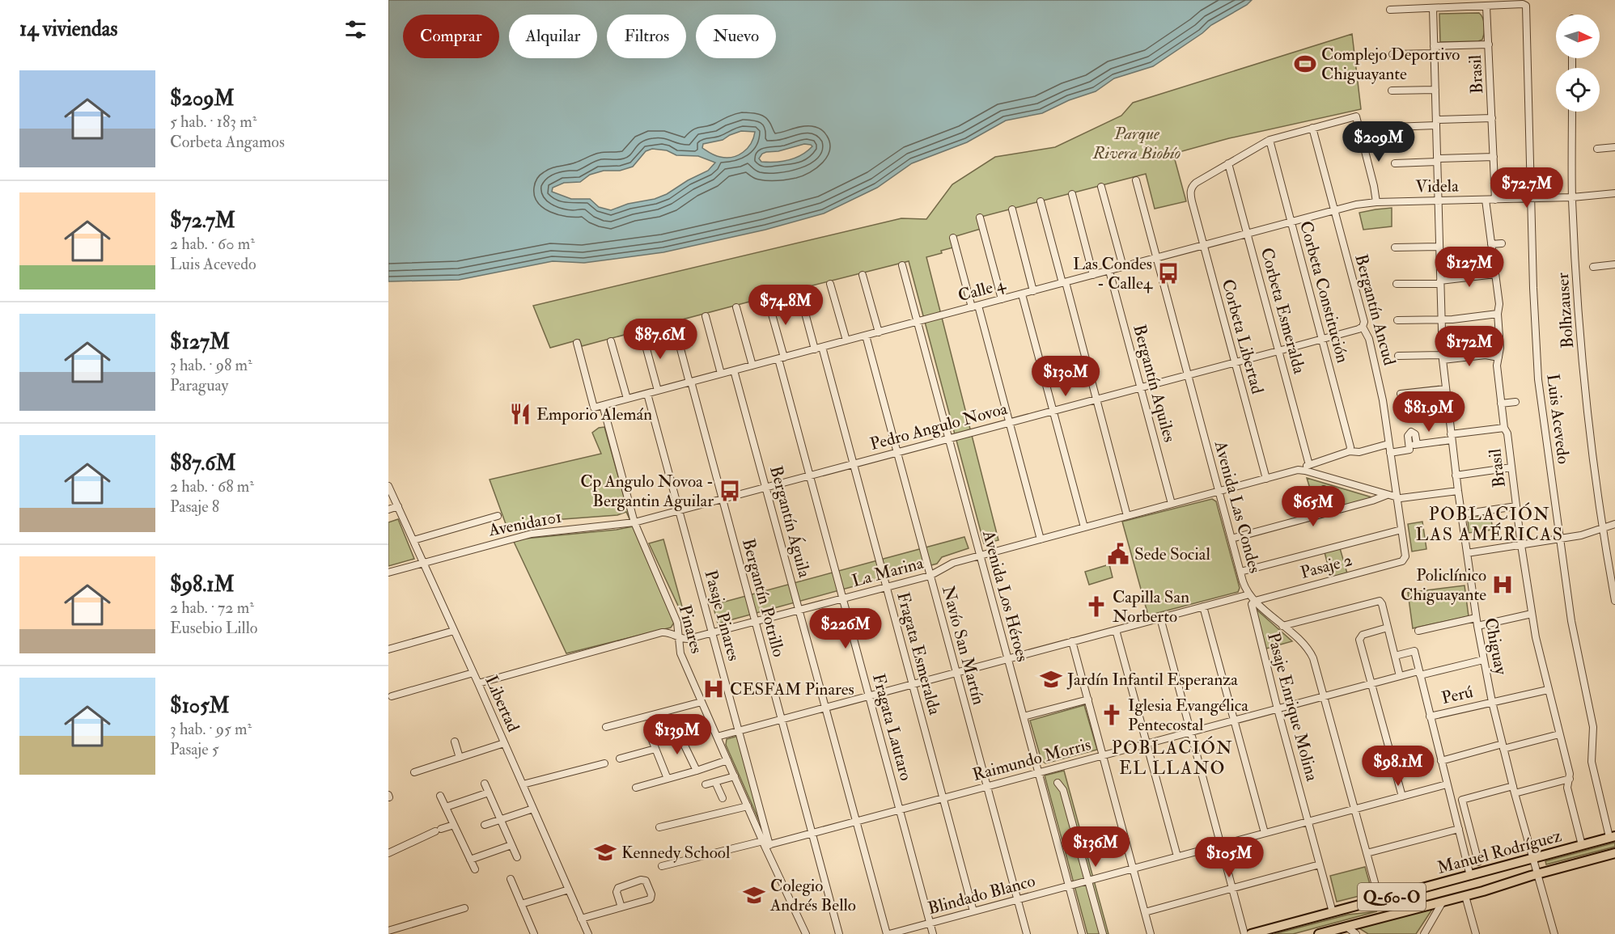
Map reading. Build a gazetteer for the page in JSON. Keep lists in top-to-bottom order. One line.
{"streets":{"main road":["Manuel Rodríguez","Q-60-O"],"street":["Brasil","Videla","Calle 4","Corbeta Constitución","Bergantín Ancud","Corbeta Esmeralda","Bolhzauser","Corbeta Libertad","Bergantín Aquiles","Luis Acevedo","Pedro Angulo Novoa","Avenida Las Condes","Bergantín Águila","Avenida101","Pasaje 2","La Marina","Avenida Los Héroes","Bergantín Potrillo","Pasaje Pinares","Pinares","Navío San Martín","Chiguay","Fragata Esmeralda","Perú","Libertad","Pasaje Enrique Molina","Fragata Lautaro","Raimundo Morris","Blindado Blanco"]},"crossings":[["Brasil","Videla"],["Brasil","Luis Acevedo"],["Brasil","Perú"],["Brasil","Manuel Rodríguez"],["Videla","Calle 4"],["Videla","Bolhzauser"],["Videla","Luis Acevedo"],["Videla","Chiguay"],["Calle 4","Corbeta Constitución"],["Calle 4","Bergantín Ancud"],["Calle 4","Corbeta Esmeralda"],["Calle 4","Corbeta Libertad"],["Calle 4","Bergantín Aquiles"],["Calle 4","Avenida Las Condes"],["Calle 4","Bergantín Águila"],["Calle 4","Avenida Los Héroes"],["Calle 4","Bergantín Potrillo"],["Calle 4","Pasaje Pinares"],["Calle 4","Pinares"],["Calle 4","Navío San Martín"],["Calle 4","Fragata Esmeralda"],["Calle 4","Fragata Lautaro"],["Corbeta Constitución","Pedro Angulo Novoa"],["Corbeta Constitución","La Marina"],["Bergantín Ancud","Pedro Angulo Novoa"],["Bergantín Ancud","Pasaje 2"],["Bergantín Ancud","La Marina"],["Corbeta Esmeralda","Corbeta Libertad"],["Corbeta Esmeralda","Pedro Angulo Novoa"],["Corbeta Esmeralda","La Marina"],["Corbeta Libertad","Pedro Angulo Novoa"],["Corbeta Libertad","La Marina"],["Bergantín Aquiles","Pedro Angulo Novoa"],["Bergantín Aquiles","La Marina"],["Luis Acevedo","Chiguay"],["Luis Acevedo","Manuel Rodríguez"],["Pedro Angulo Novoa","Avenida Las Condes"],["Pedro Angulo Novoa","Bergantín Águila"],["Pedro Angulo Novoa","Avenida101"],["Pedro Angulo Novoa","Avenida Los Héroes"],["Pedro Angulo Novoa","Bergantín Potrillo"],["Pedro Angulo Novoa","Pasaje Pinares"],["Pedro Angulo Novoa","Pinares"],["Pedro Angulo Novoa","Navío San Martín"],["Pedro Angulo Novoa","Fragata Esmeralda"],["Pedro Angulo Novoa","Fragata Lautaro"],["Avenida Las Condes","Pasaje 2"],["Avenida Las Condes","La Marina"],["Avenida Las Condes","Pasaje Enrique Molina"],["Avenida Las Condes","Raimundo Morris"],["Avenida Las Condes","Manuel Rodríguez"],["Avenida Las Condes","Blindado Blanco"],["Bergantín Águila","La Marina"],["Bergantín Águila","Raimundo Morris"],["Bergantín Águila","Blindado Blanco"],["Avenida101","Pinares"],["Avenida101","Libertad"],["Pasaje 2","Pasaje Enrique Molina"],["La Marina","Avenida Los Héroes"],["La Marina","Bergantín Potrillo"],["La Marina","Pasaje Pinares"],["La Marina","Pinares"],["La Marina","Navío San Martín"],["La Marina","Fragata Esmeralda"],["La Marina","Libertad"],["La Marina","Fragata Lautaro"],["Avenida Los Héroes","Raimundo Morris"],["Avenida Los Héroes","Blindado Blanco"],["Bergantín Potrillo","Raimundo Morris"],["Pasaje Pinares","Pinares"],["Pasaje Pinares","Raimundo Morris"],["Pinares","Raimundo Morris"],["Navío San Martín","Raimundo Morris"],["Navío San Martín","Blindado Blanco"],["Chiguay","Perú"],["Chiguay","Raimundo Morris"],["Chiguay","Manuel Rodríguez"],["Fragata Esmeralda","Raimundo Morris"],["Fragata Esmeralda","Blindado Blanco"],["Pasaje Enrique Molina","Raimundo Morris"],["Pasaje Enrique Molina","Manuel Rodríguez"],["Pasaje Enrique Molina","Blindado Blanco"],["Fragata Lautaro","Raimundo Morris"],["Fragata Lautaro","Blindado Blanco"]],"districts":["POBLACIÓN LAS AMÉRICAS","POBLACIÓN EL LLANO"],"parks":["Parque Rivera Biobío"],"places":{"sports":["Complejo Deportivo Chiguayante"],"bus stop":["Las Condes - Calle4","Cp Angulo Novoa - Bergantin Aguilar"],"restaurant":["Emporio Alemán"],"public building":["Sede Social"],"hospital":["Policlínico Chiguayante","CESFAM Pinares"],"church":["Capilla San Norberto","Iglesia Evangélica Pentecostal"],"school or university":["Jardín Infantil Esperanza","Kennedy School","Colegio Andrés Bello"]},"north":"right","page":{"heading":"14 viviendas","chip":["Comprar","Alquilar","Filtros","Nuevo"],"list":[{"name":"$209M","note":"5 hab. · 183 m² · Corbeta Angamos"},{"name":"$72.7M","note":"2 hab. · 60 m² · Luis Acevedo"},{"name":"$127M","note":"3 hab. · 98 m² · Paraguay"},{"name":"$87.6M","note":"2 hab. · 68 m² · Pasaje 8"},{"name":"$98.1M","note":"2 hab. · 72 m² · Eusebio Lillo"},{"name":"$105M","note":"3 hab. · 95 m² · Pasaje 5"}],"price":["$209M","$72.7M","$127M","$74.8M","$87.6M","$172M","$130M","$81.9M","$65M","$226M","$139M","$98.1M","$136M","$105M"]}}
